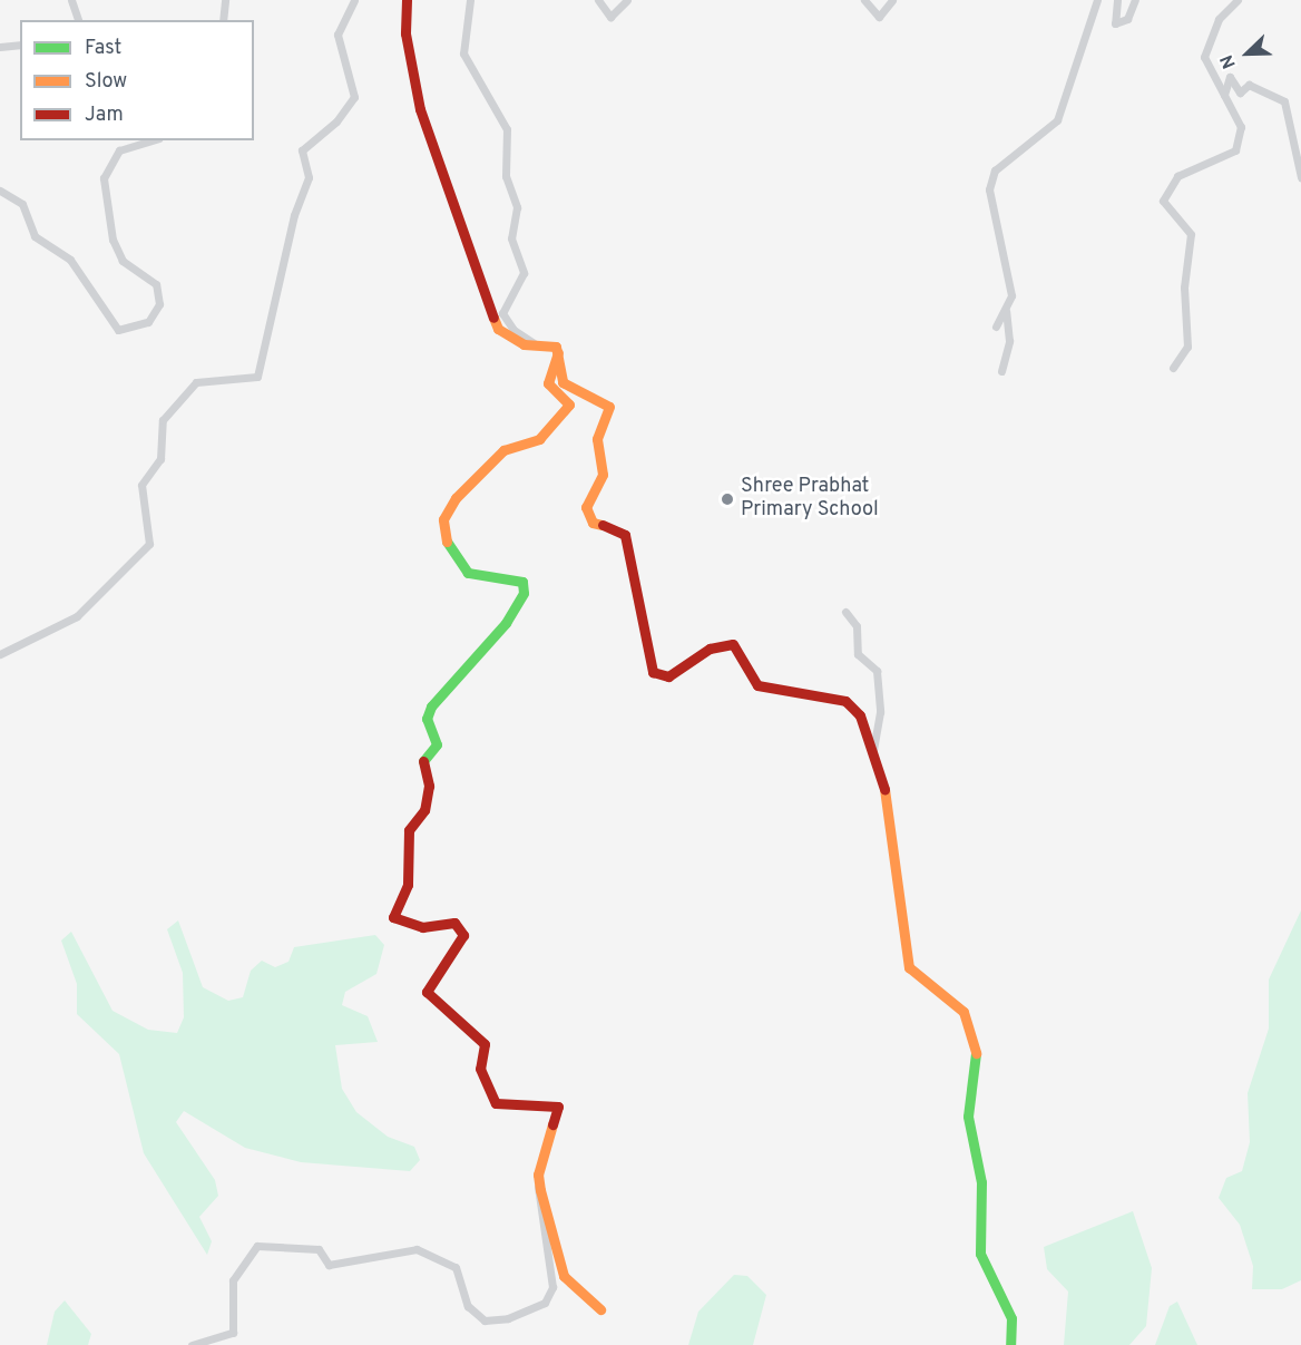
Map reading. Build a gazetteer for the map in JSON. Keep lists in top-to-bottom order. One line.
{"places":["Shree Prabhat Primary School"],"legend":["Fast","Slow","Jam"],"north":"bottom left"}
